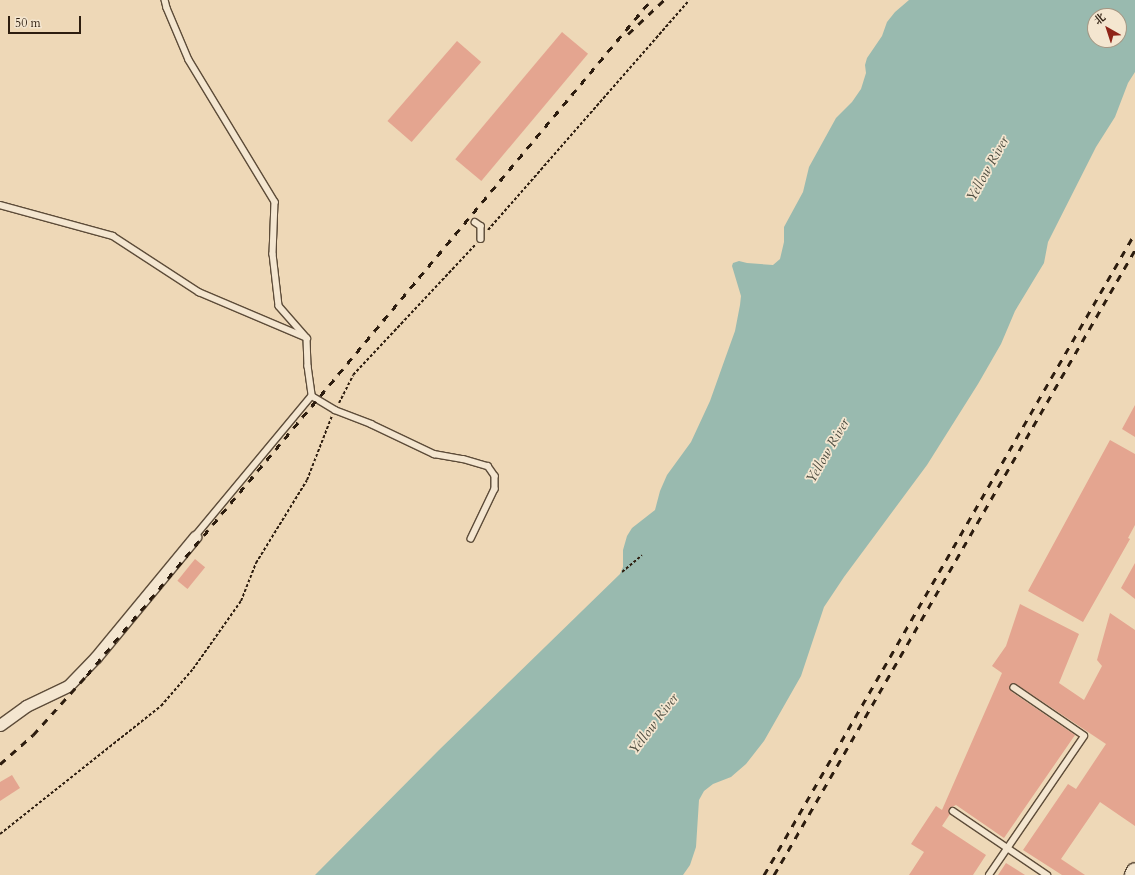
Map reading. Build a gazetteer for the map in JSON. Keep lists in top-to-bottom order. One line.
{"water":["Yellow River"],"scale_bar":"50 m","north":"top left"}
